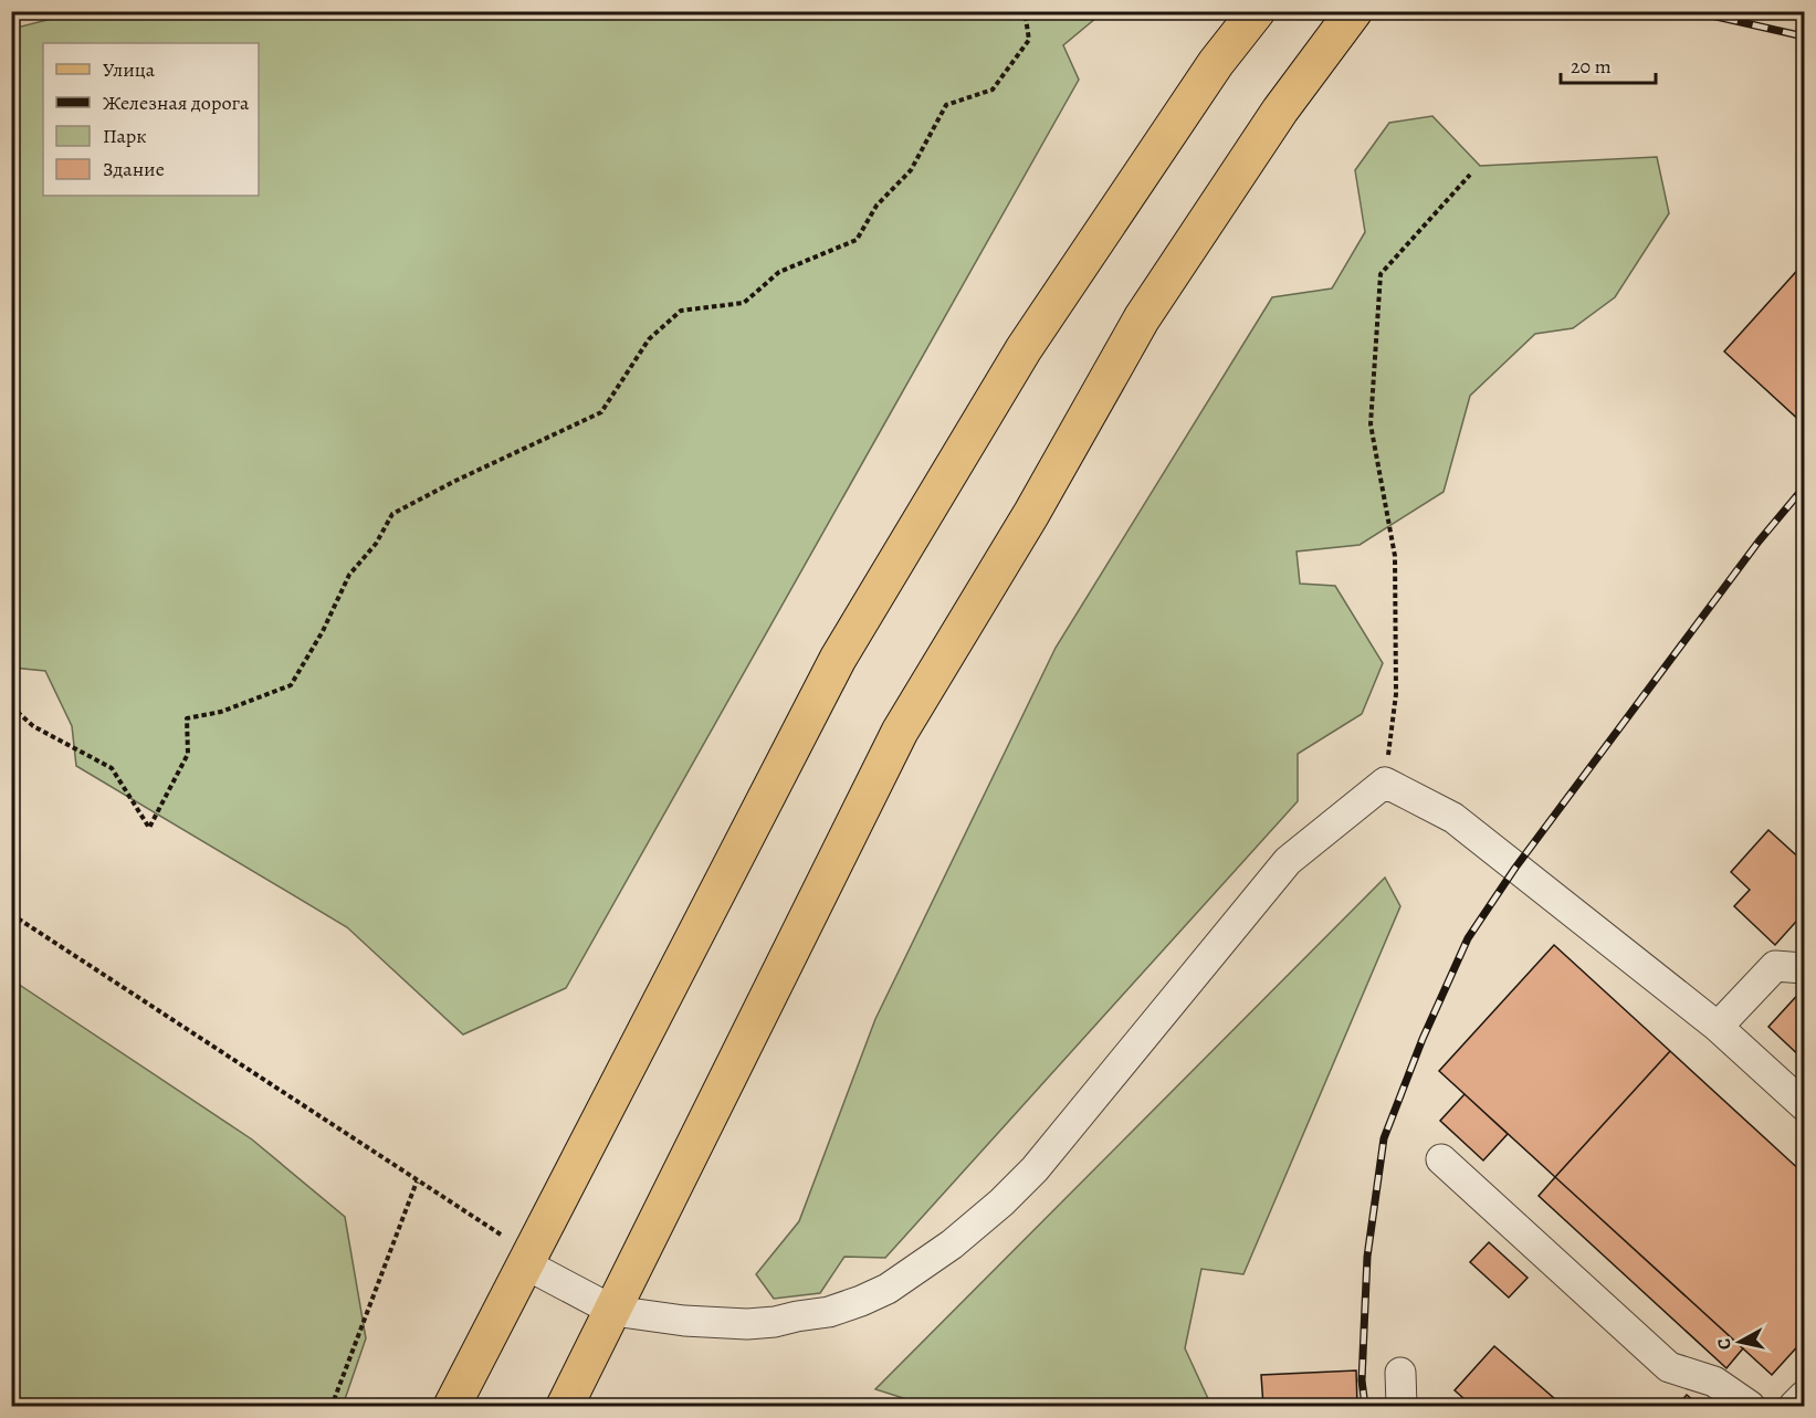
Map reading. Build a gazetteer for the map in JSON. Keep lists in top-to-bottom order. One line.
{"legend":["Улица","Железная дорога","Парк","Здание"],"scale_bar":"20 m","north":"left"}
